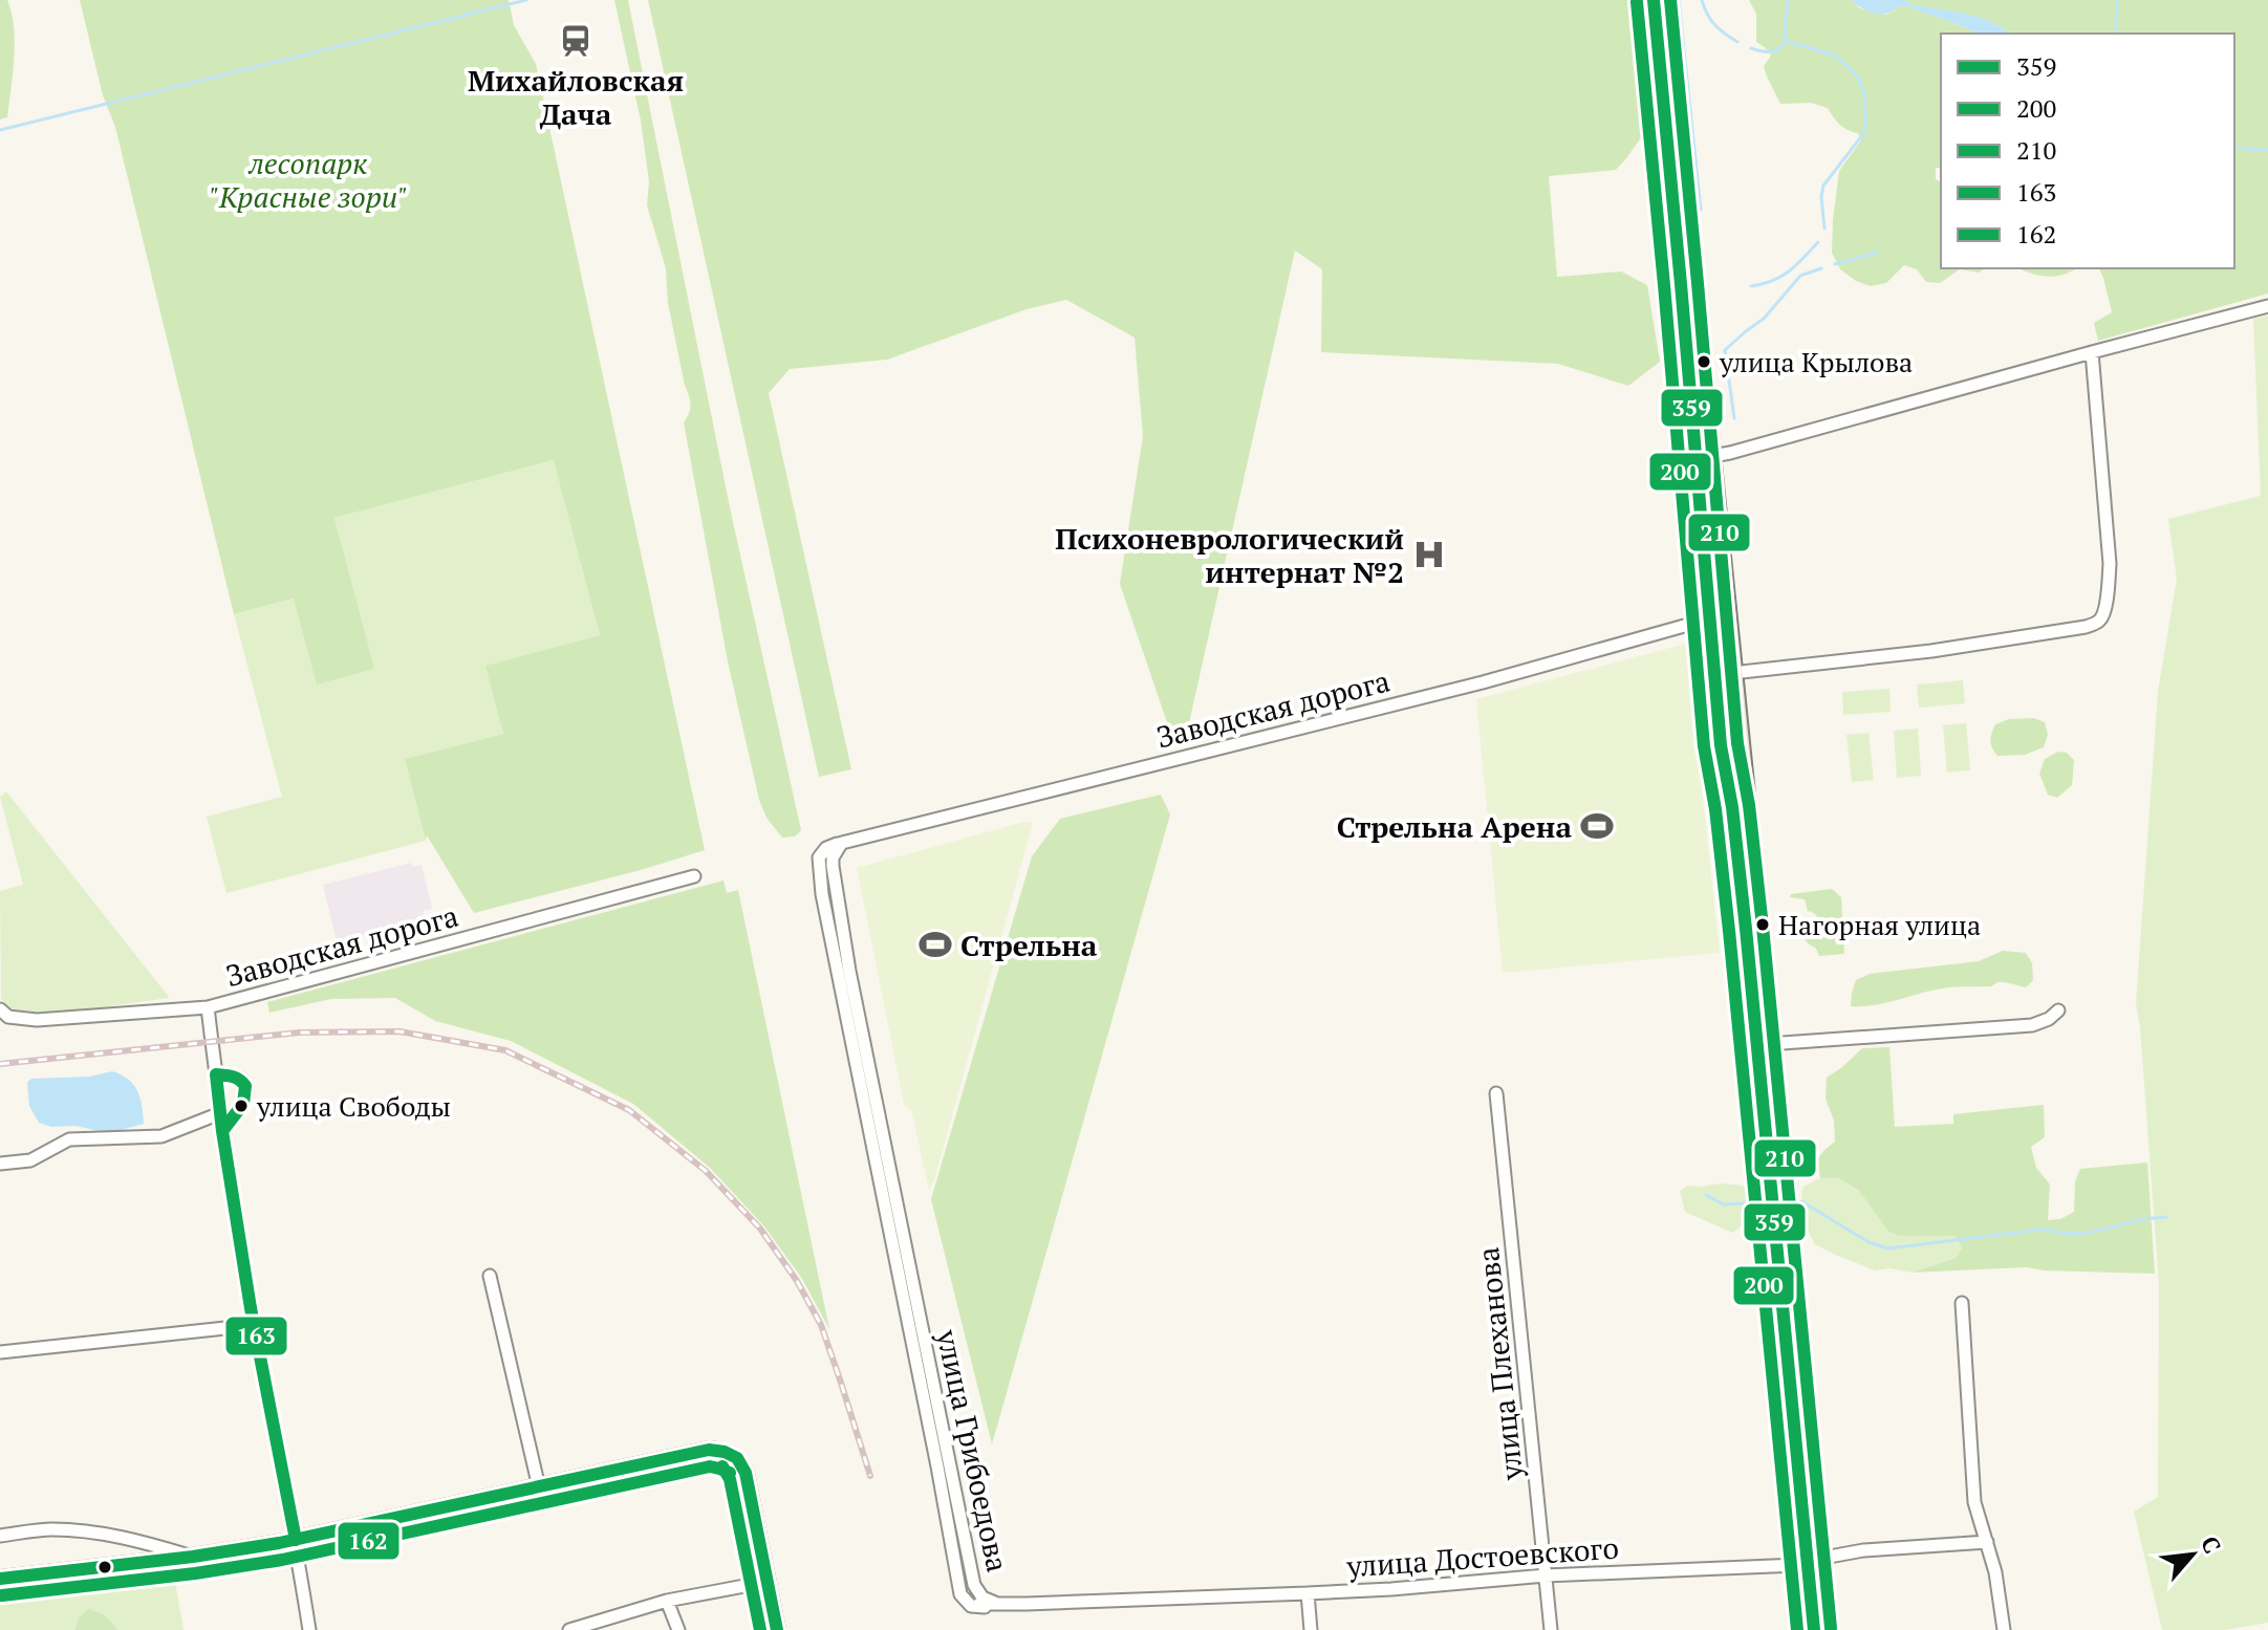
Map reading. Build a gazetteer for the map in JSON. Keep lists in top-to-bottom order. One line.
{"streets":{"street":["Заводская дорога","улица Плеханова","улица Грибоедова","улица Достоевского"]},"crossings":[["Заводская дорога","улица Грибоедова"],["улица Плеханова","улица Достоевского"],["улица Грибоедова","улица Достоевского"]],"parks":["лесопарк \"Красные зори\""],"places":{"station":["Михайловская Дача"],"other":["улица Крылова","Нагорная улица","улица Свободы"],"hospital":["Психоневрологический интернат №2"],"sports":["Стрельна Арена","Стрельна"]},"lines":["transit line 359","transit line 210","transit line 200","transit line 163","transit line 162"],"legend":["359","200","210","163","162"],"north":"top right"}
